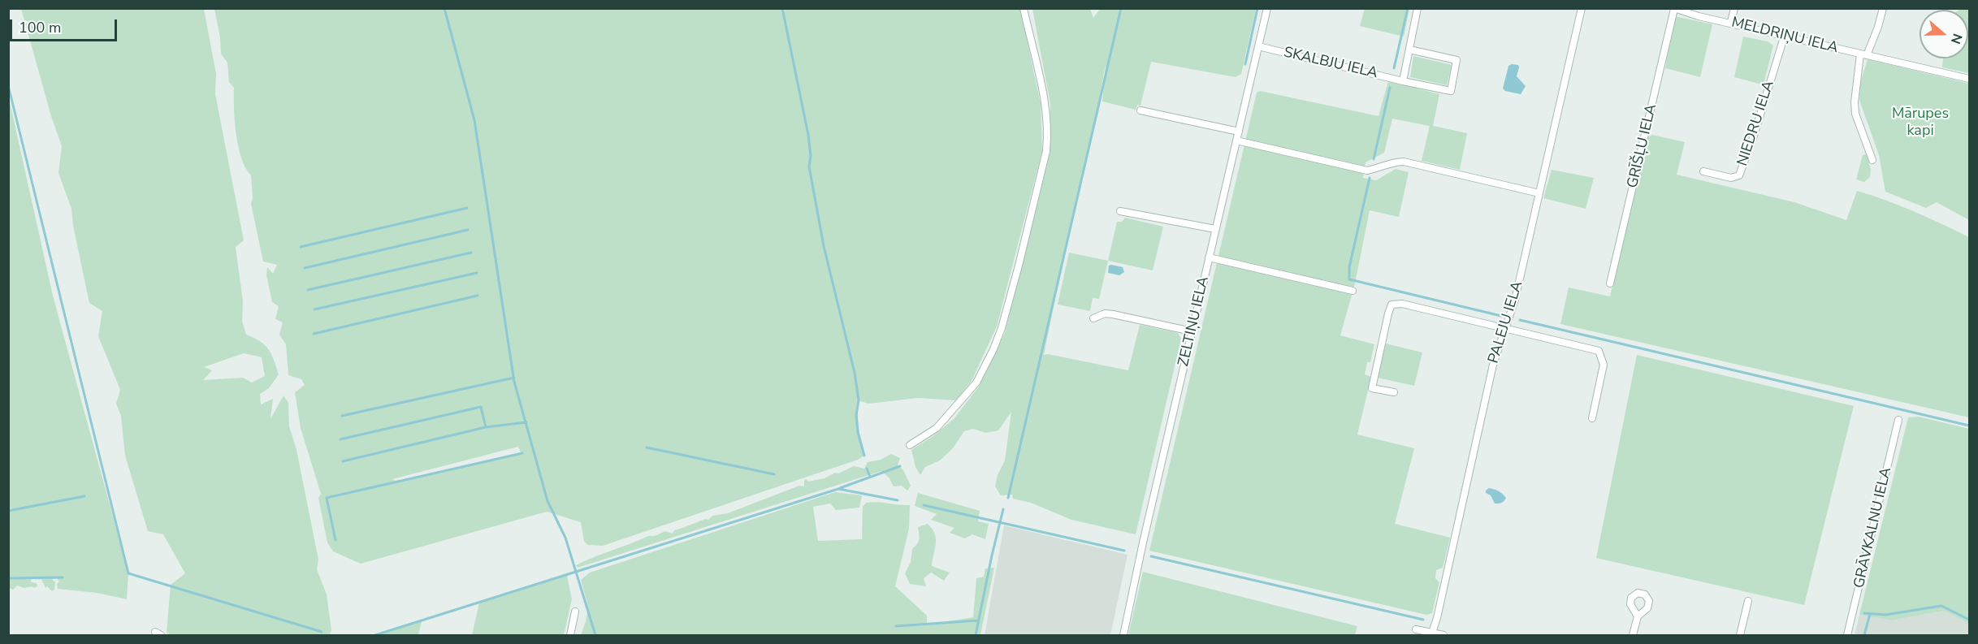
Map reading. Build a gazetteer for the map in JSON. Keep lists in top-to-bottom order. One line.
{"streets":{"street":["MELDRIŅU IELA","SKALBJU IELA","NIEDRU IELA","GRĪŠĻU IELA","ZELTIŅU IELA","PALEJU IELA","GRĀVKALNU IELA"]},"crossings":[["MELDRIŅU IELA","NIEDRU IELA"],["MELDRIŅU IELA","GRĪŠĻU IELA"],["SKALBJU IELA","ZELTIŅU IELA"]],"parks":["Mārupes kapi"],"scale_bar":"100 m","north":"right"}
